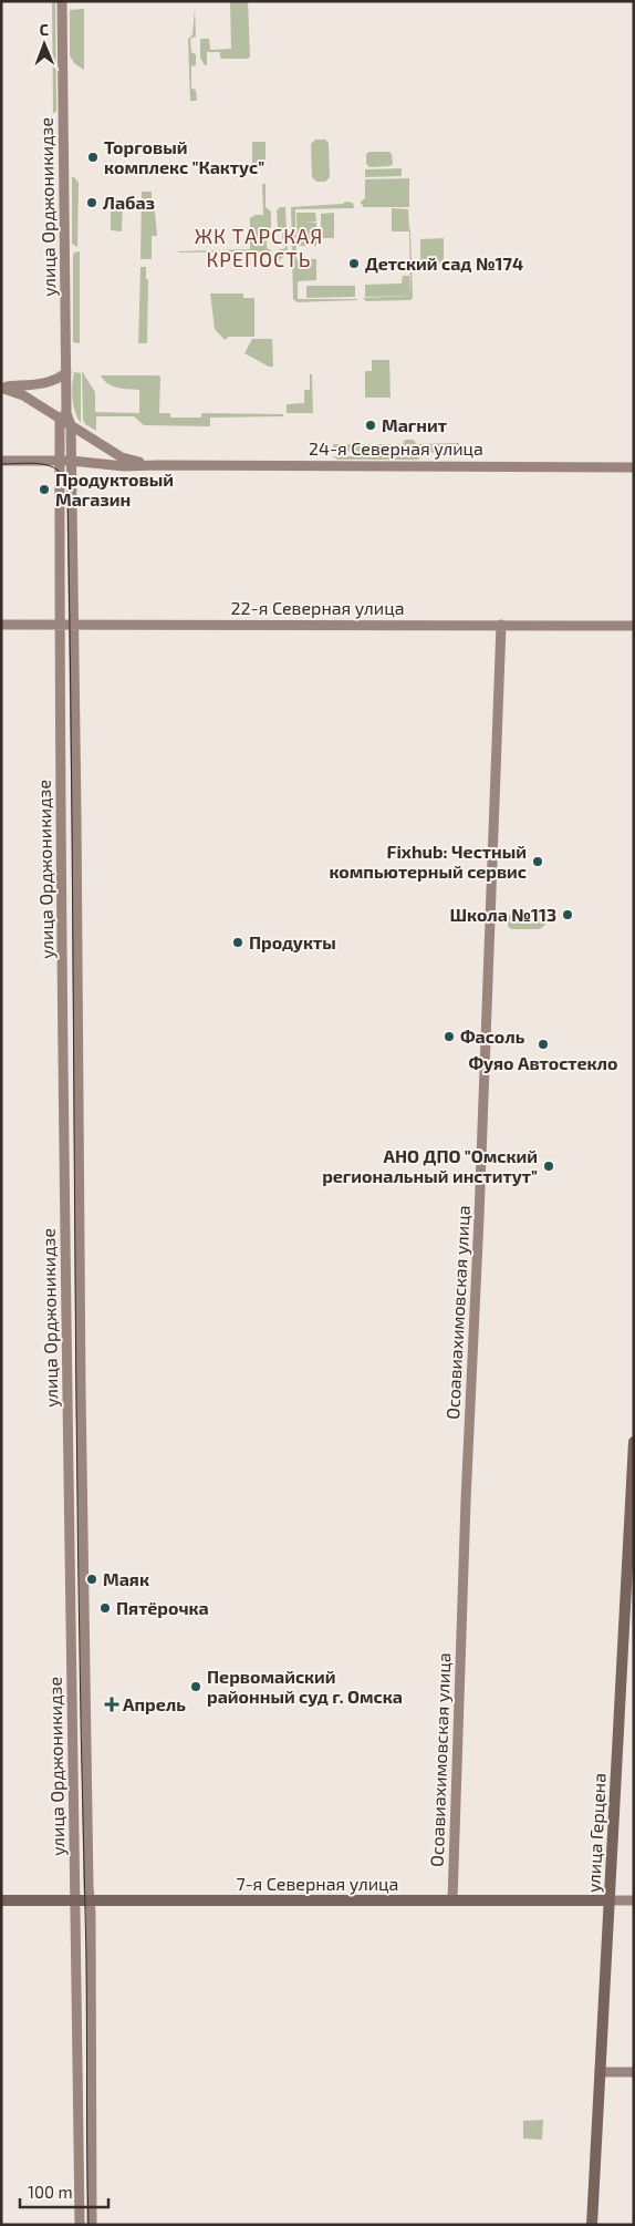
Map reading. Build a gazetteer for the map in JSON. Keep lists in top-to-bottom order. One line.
{"streets":{"main road":["улица Орджоникидзе","24-я Северная улица","22-я Северная улица","Осоавиахимовская улица","улица Герцена","7-я Северная улица"]},"crossings":[["улица Орджоникидзе","24-я Северная улица"],["улица Орджоникидзе","22-я Северная улица"],["улица Орджоникидзе","7-я Северная улица"],["22-я Северная улица","Осоавиахимовская улица"],["Осоавиахимовская улица","7-я Северная улица"],["улица Герцена","7-я Северная улица"]],"districts":["ЖК ТАРСКАЯ КРЕПОСТЬ"],"places":{"other":["Торговый комплекс \"Кактус\"","Лабаз","Детский сад №174","Магнит","Продуктовый Магазин","Fixhub: Честный компьютерный сервис","Школа №113","Продукты","Фасоль","Фуяо Автостекло","АНО ДПО \"Омский региональный институт\"","Маяк","Пятёрочка","Первомайский районный суд г. Омска"],"health":["Апрель"]},"scale_bar":"100 m","north":"top"}
